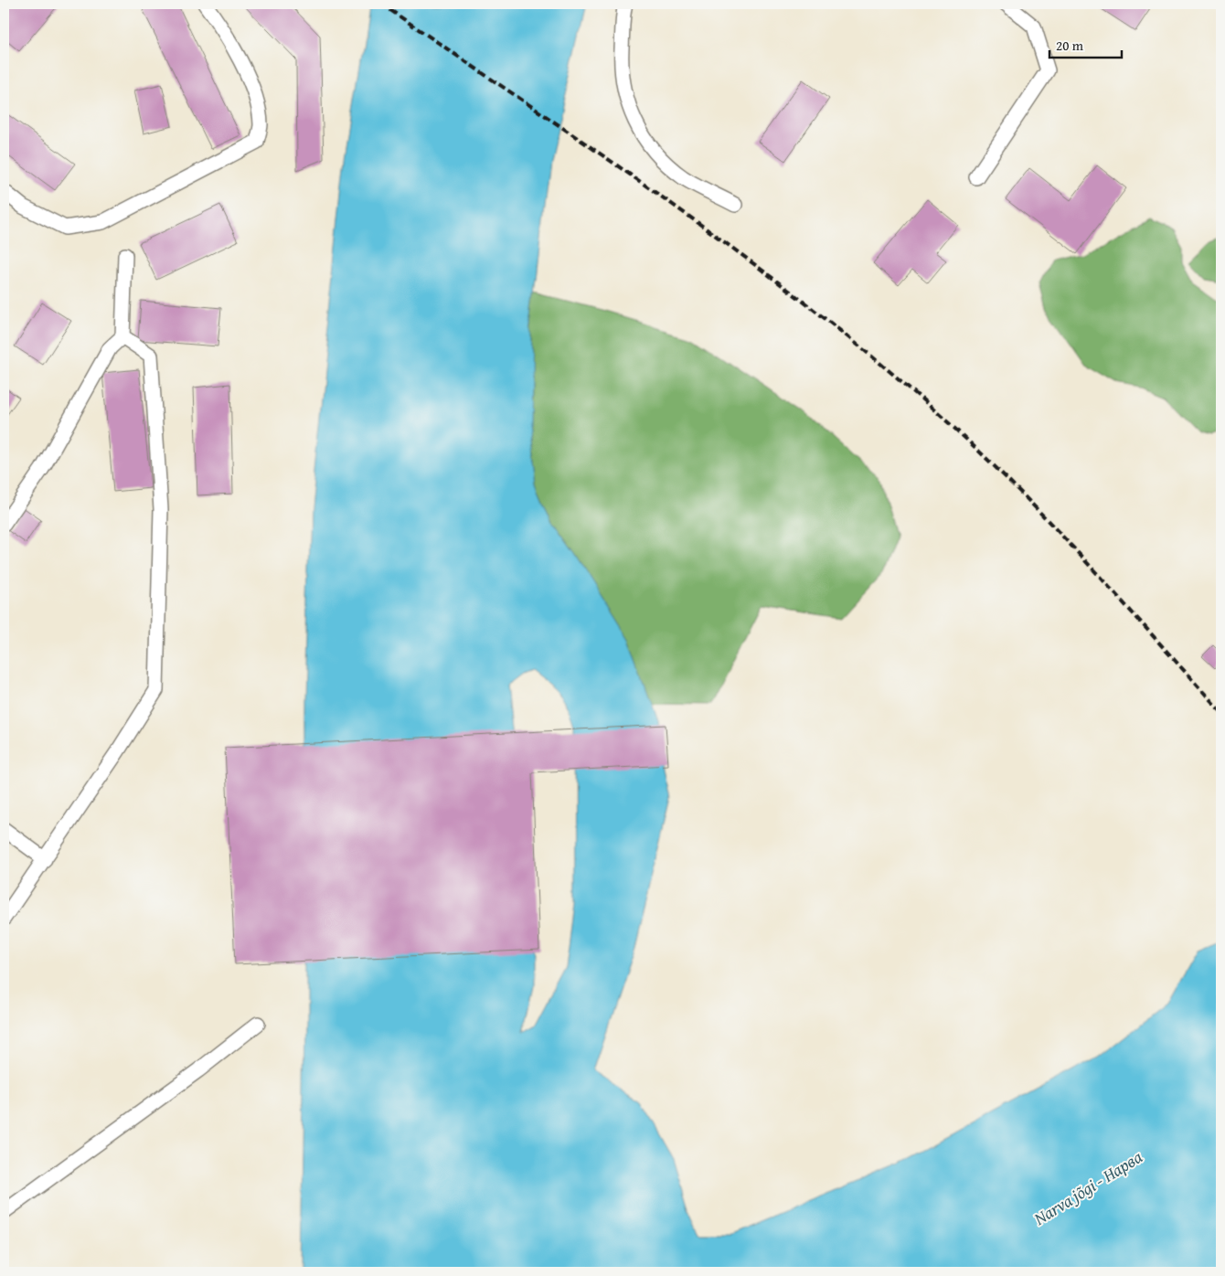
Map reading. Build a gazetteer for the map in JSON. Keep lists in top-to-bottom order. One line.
{"water":["Narva jõgi - Нарва"],"scale_bar":"20 m"}
